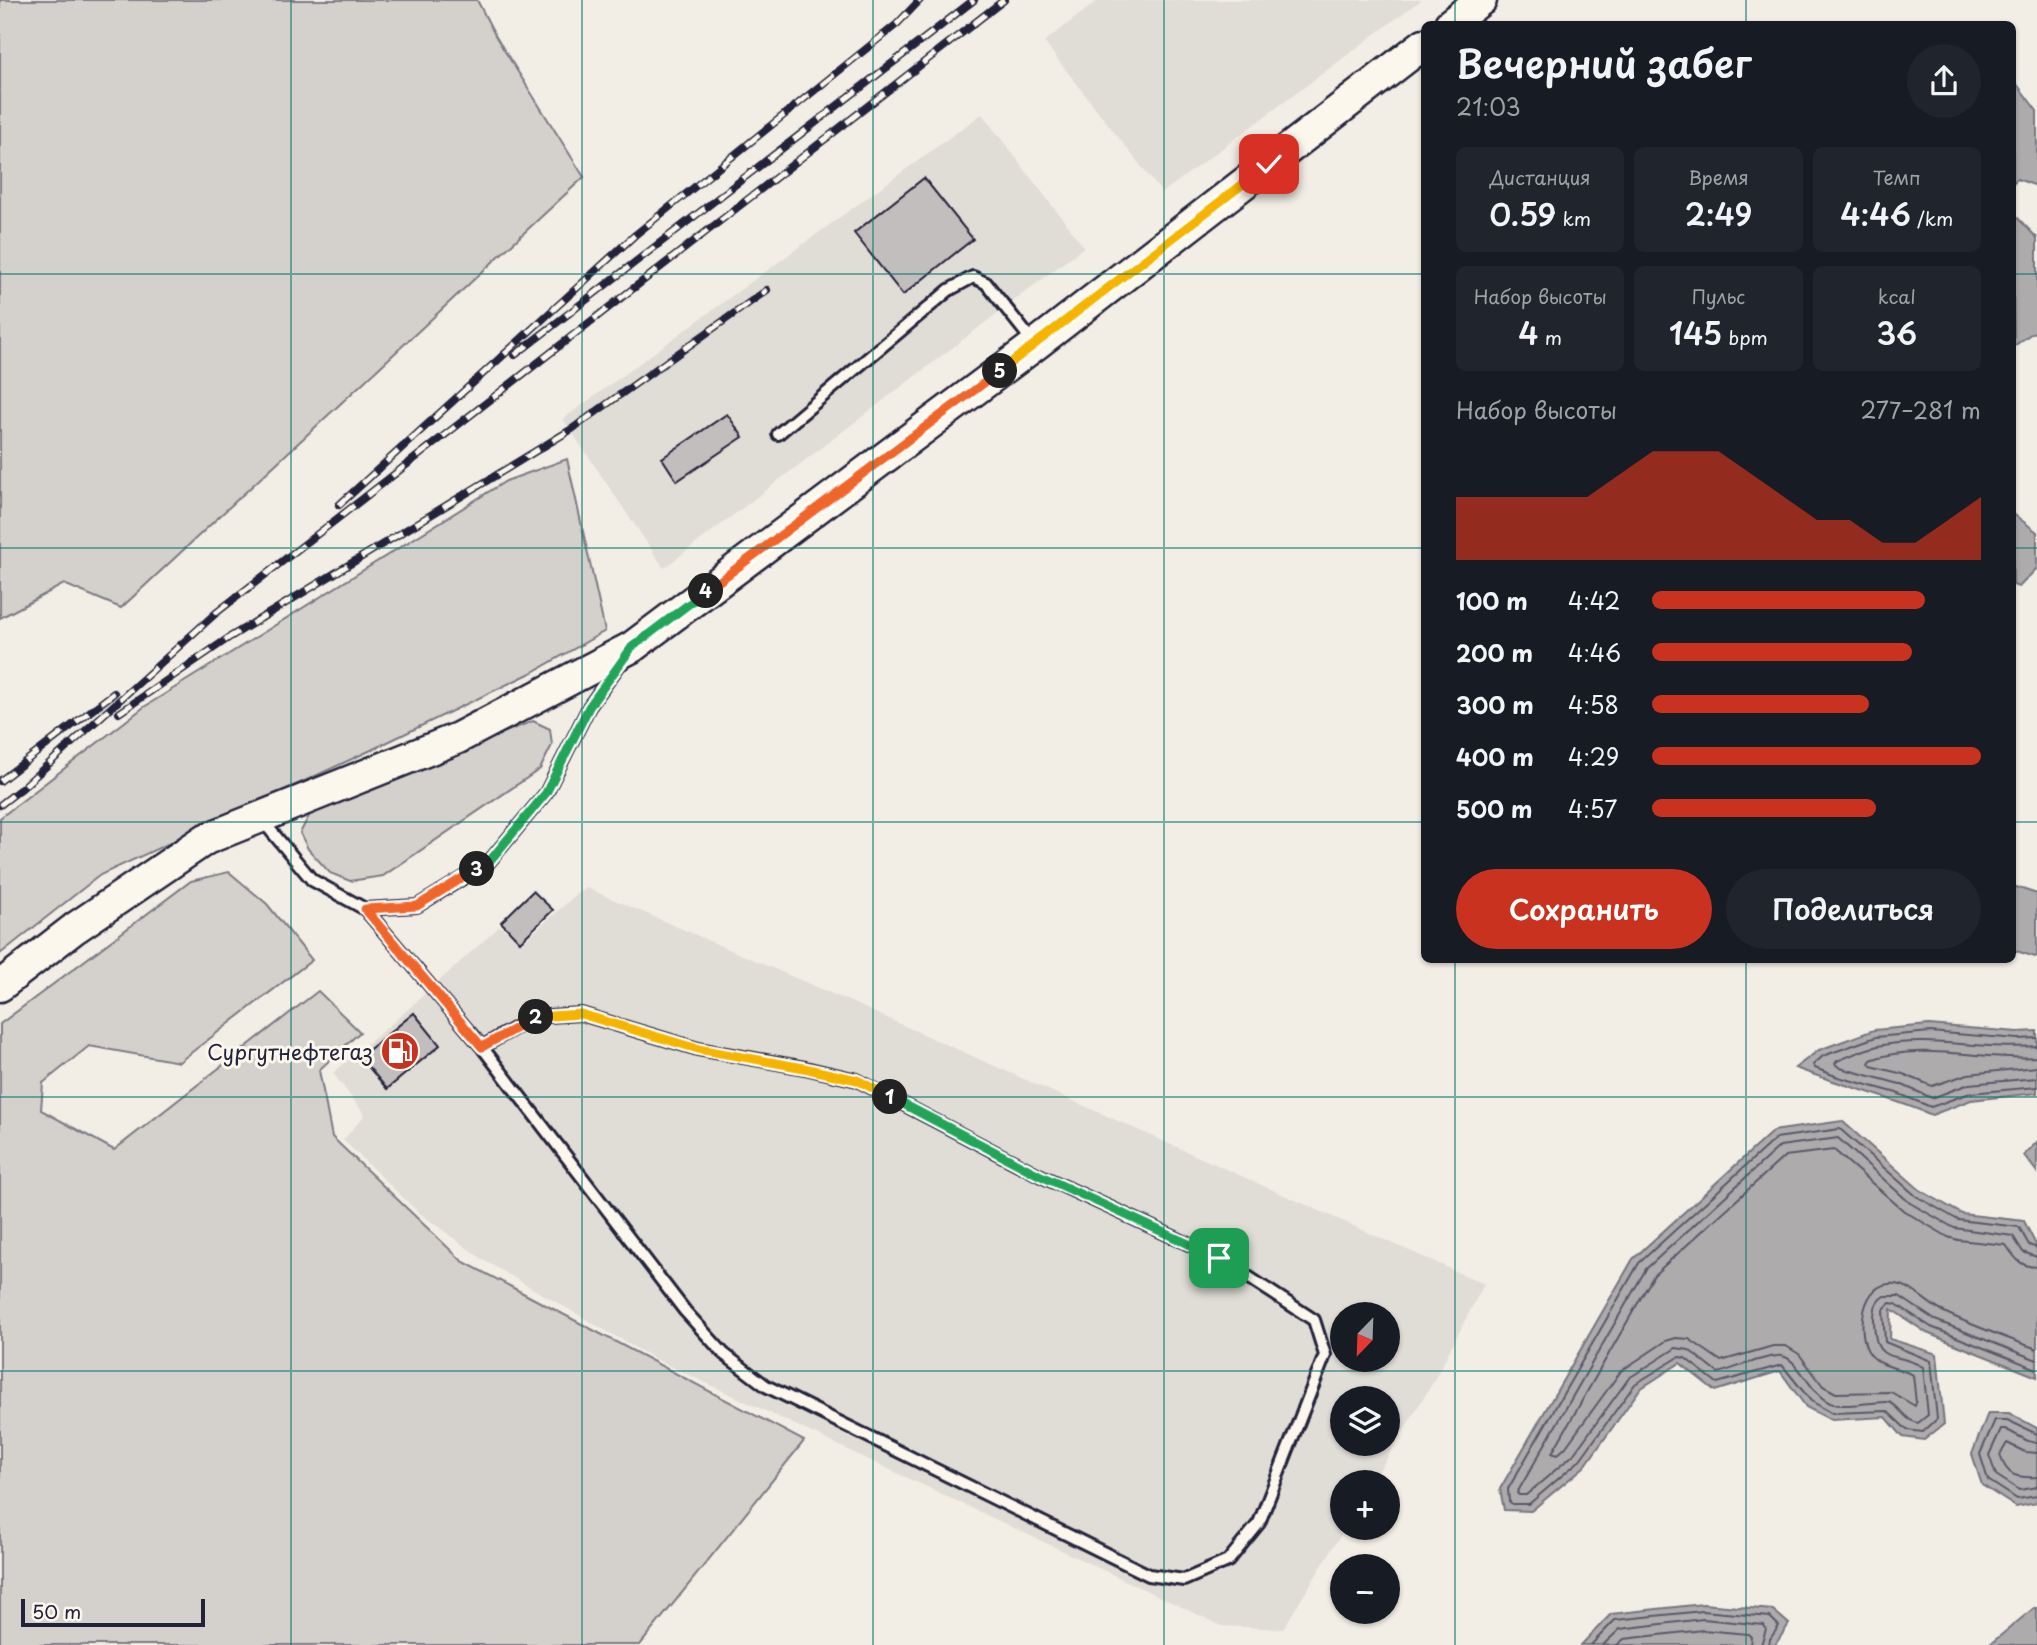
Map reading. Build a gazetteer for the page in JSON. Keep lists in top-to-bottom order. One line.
{"places":{"fuel station":["Сургутнефтегаз"]},"scale_bar":"50 m","north":"bottom left","page":{"heading":["Вечерний забег","21:03"],"stats":[["Дистанция","0.59 km"],["Время","2:49"],["Темп","4:46 /km"],["Набор высоты","4 m"],["Пульс","145 bpm"],["kcal","36"]],"pins":["5","4","3","2","1"],"chart":["Набор высоты","277–281 m"],"list":[{"name":"100 m","note":"4:42"},{"name":"200 m","note":"4:46"},{"name":"300 m","note":"4:58"},{"name":"400 m","note":"4:29"},{"name":"500 m","note":"4:57"}],"buttons":["Сохранить","Поделиться"],"map_buttons":["+","−"],"scale":"50 m"}}
